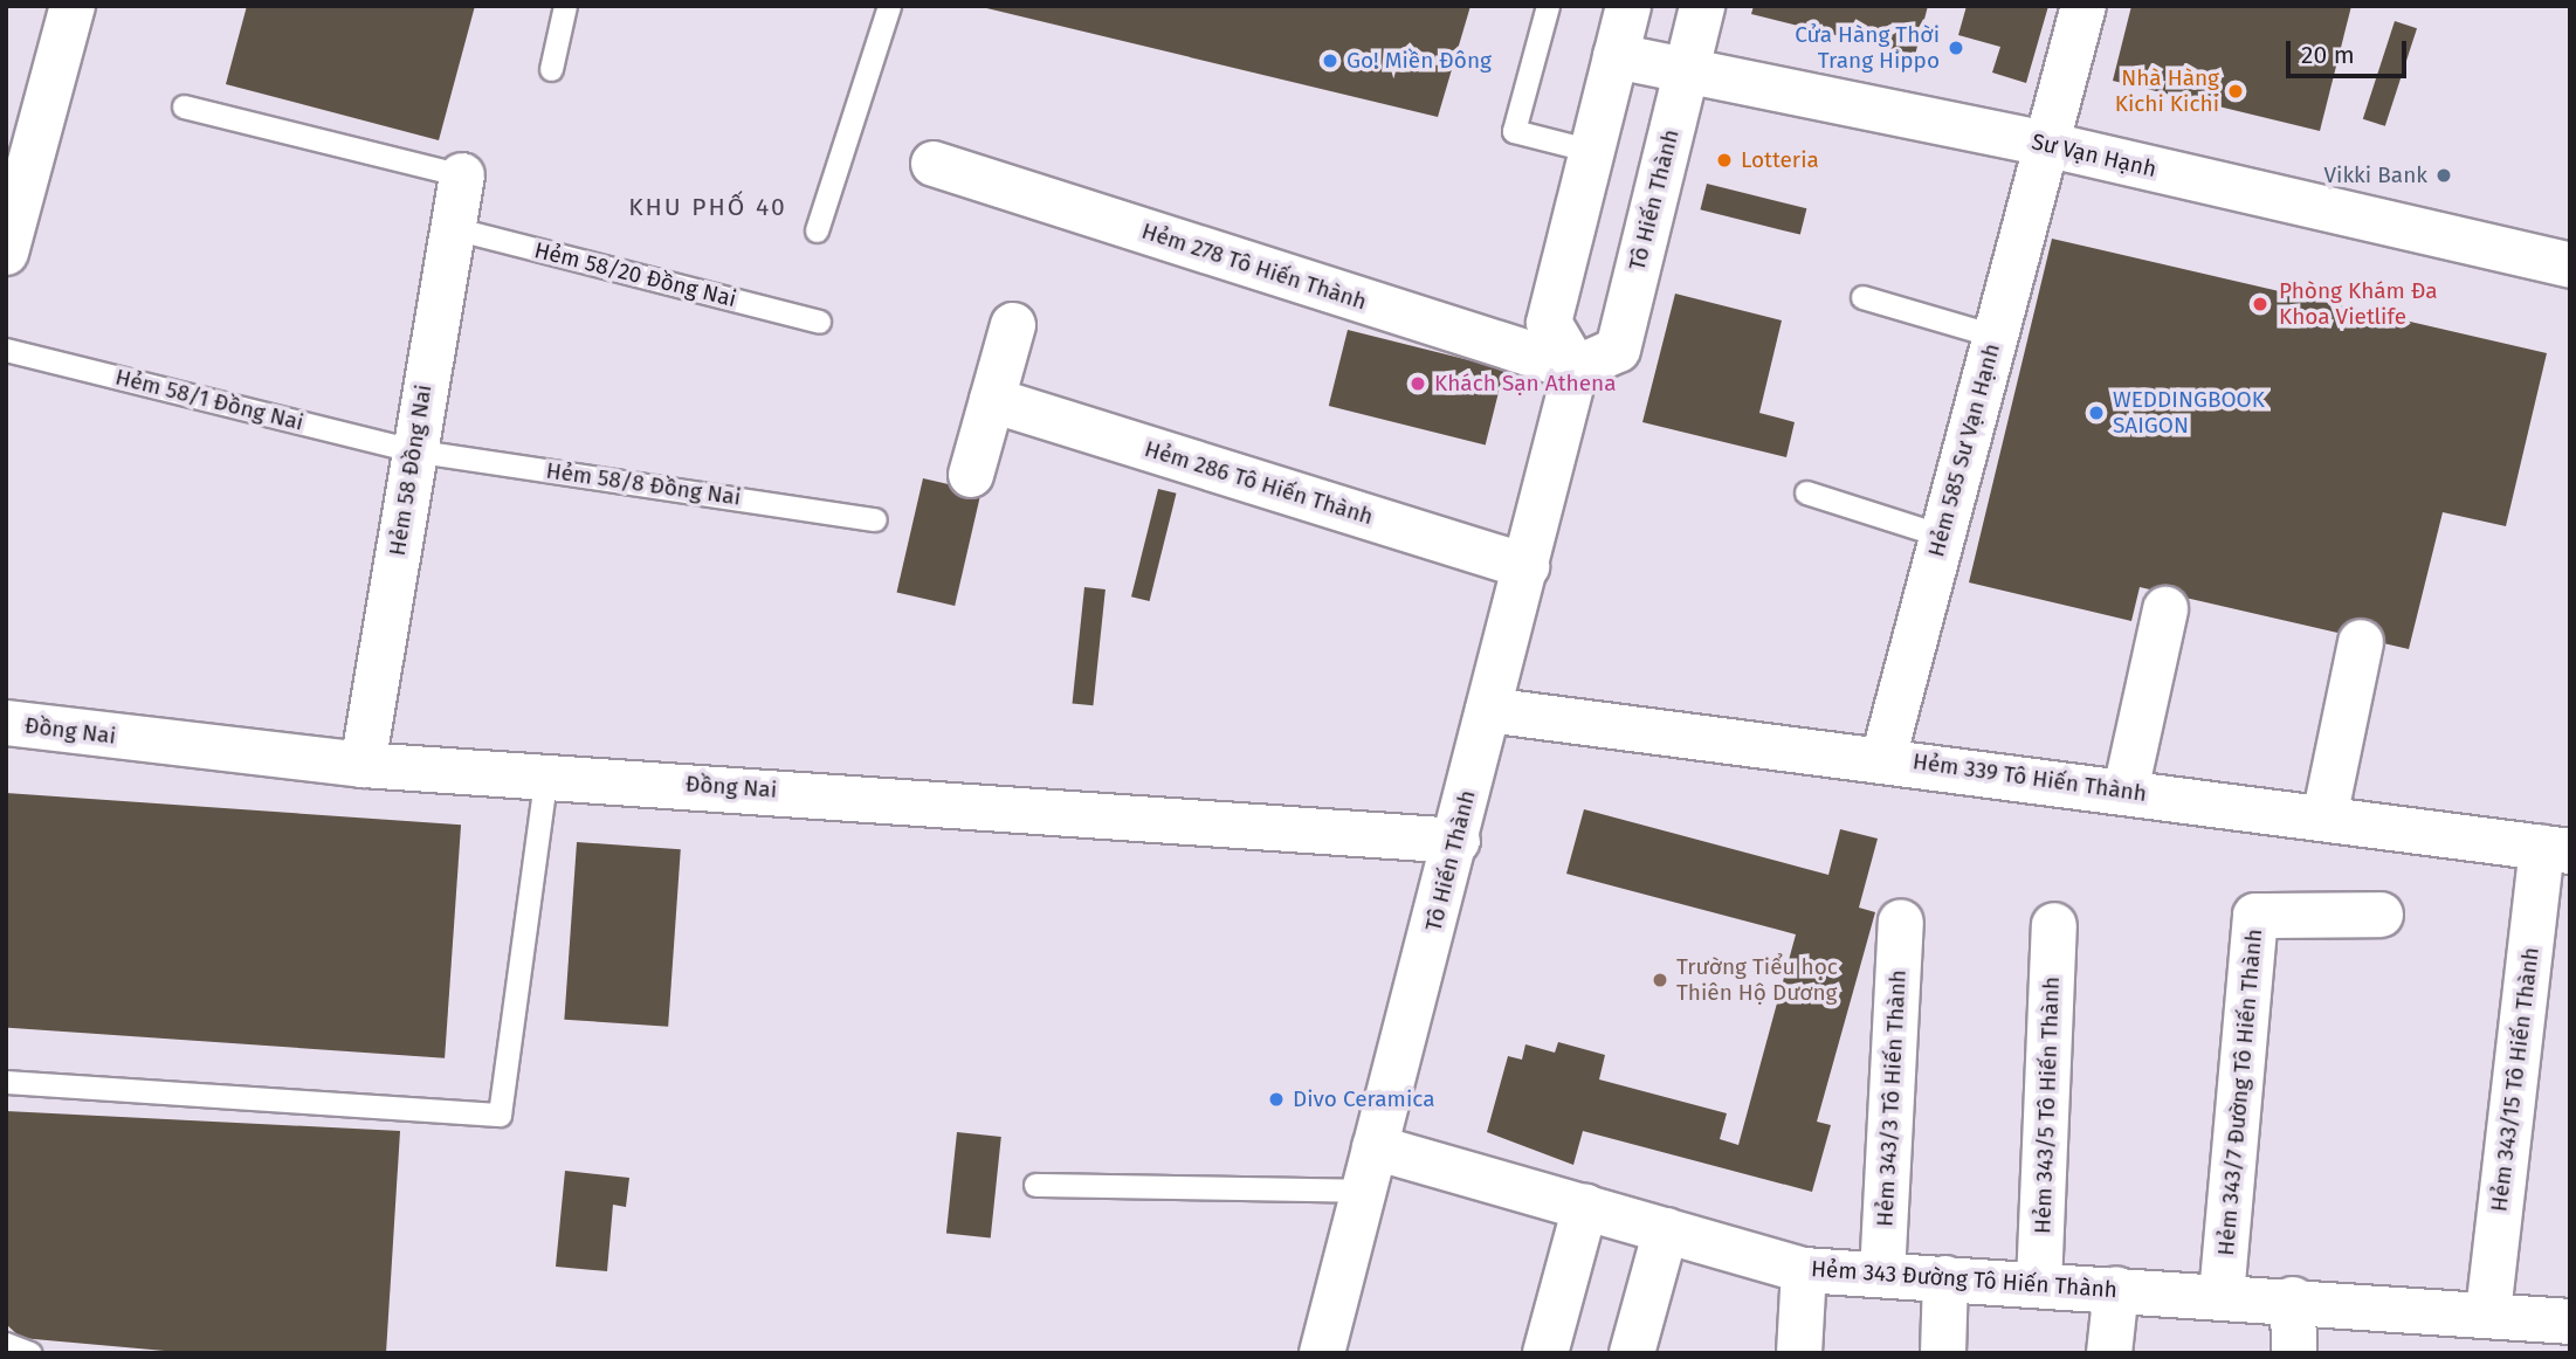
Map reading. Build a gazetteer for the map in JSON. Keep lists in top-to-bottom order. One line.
{"streets":{"street":["Sư Vạn Hạnh","Tô Hiến Thành","Hẻm 278 Tô Hiến Thành","Hẻm 585 Sư Vạn Hạnh","Hẻm 58 Đồng Nai","Hẻm 286 Tô Hiến Thành","Đồng Nai","Hẻm 339 Tô Hiến Thành","Hẻm 343/15 Tô Hiến Thành","Hẻm 343/7 Đường Tô Hiến Thành","Hẻm 343/3 Tô Hiến Thành","Hẻm 343/5 Tô Hiến Thành","Hẻm 343 Đường Tô Hiến Thành"],"lane":["Hẻm 58/20 Đồng Nai","Hẻm 58/1 Đồng Nai","Hẻm 58/8 Đồng Nai"]},"crossings":[["Sư Vạn Hạnh","Tô Hiến Thành"],["Sư Vạn Hạnh","Hẻm 585 Sư Vạn Hạnh"],["Tô Hiến Thành","Hẻm 278 Tô Hiến Thành"],["Tô Hiến Thành","Hẻm 286 Tô Hiến Thành"],["Tô Hiến Thành","Đồng Nai"],["Tô Hiến Thành","Hẻm 339 Tô Hiến Thành"],["Tô Hiến Thành","Hẻm 343 Đường Tô Hiến Thành"],["Hẻm 58/20 Đồng Nai","Hẻm 58 Đồng Nai"],["Hẻm 58/1 Đồng Nai","Hẻm 58 Đồng Nai"],["Hẻm 58/1 Đồng Nai","Hẻm 58/8 Đồng Nai"],["Hẻm 585 Sư Vạn Hạnh","Hẻm 339 Tô Hiến Thành"],["Hẻm 58 Đồng Nai","Hẻm 58/8 Đồng Nai"],["Hẻm 58 Đồng Nai","Đồng Nai"],["Hẻm 339 Tô Hiến Thành","Hẻm 343/15 Tô Hiến Thành"],["Hẻm 343/15 Tô Hiến Thành","Hẻm 343 Đường Tô Hiến Thành"],["Hẻm 343/7 Đường Tô Hiến Thành","Hẻm 343 Đường Tô Hiến Thành"],["Hẻm 343/3 Tô Hiến Thành","Hẻm 343 Đường Tô Hiến Thành"],["Hẻm 343/5 Tô Hiến Thành","Hẻm 343 Đường Tô Hiến Thành"]],"districts":["KHU PHỐ 40"],"places":["Cửa Hàng Thời Trang Hippo","Go! Miền Đông","Nhà Hàng Kichi Kichi","Lotteria","Vikki Bank","Phòng Khám Đa Khoa Vietlife","Khách Sạn Athena","WEDDINGBOOK SAIGON","Trường Tiểu học Thiên Hộ Dương","Divo Ceramica"],"scale_bar":"20 m"}
